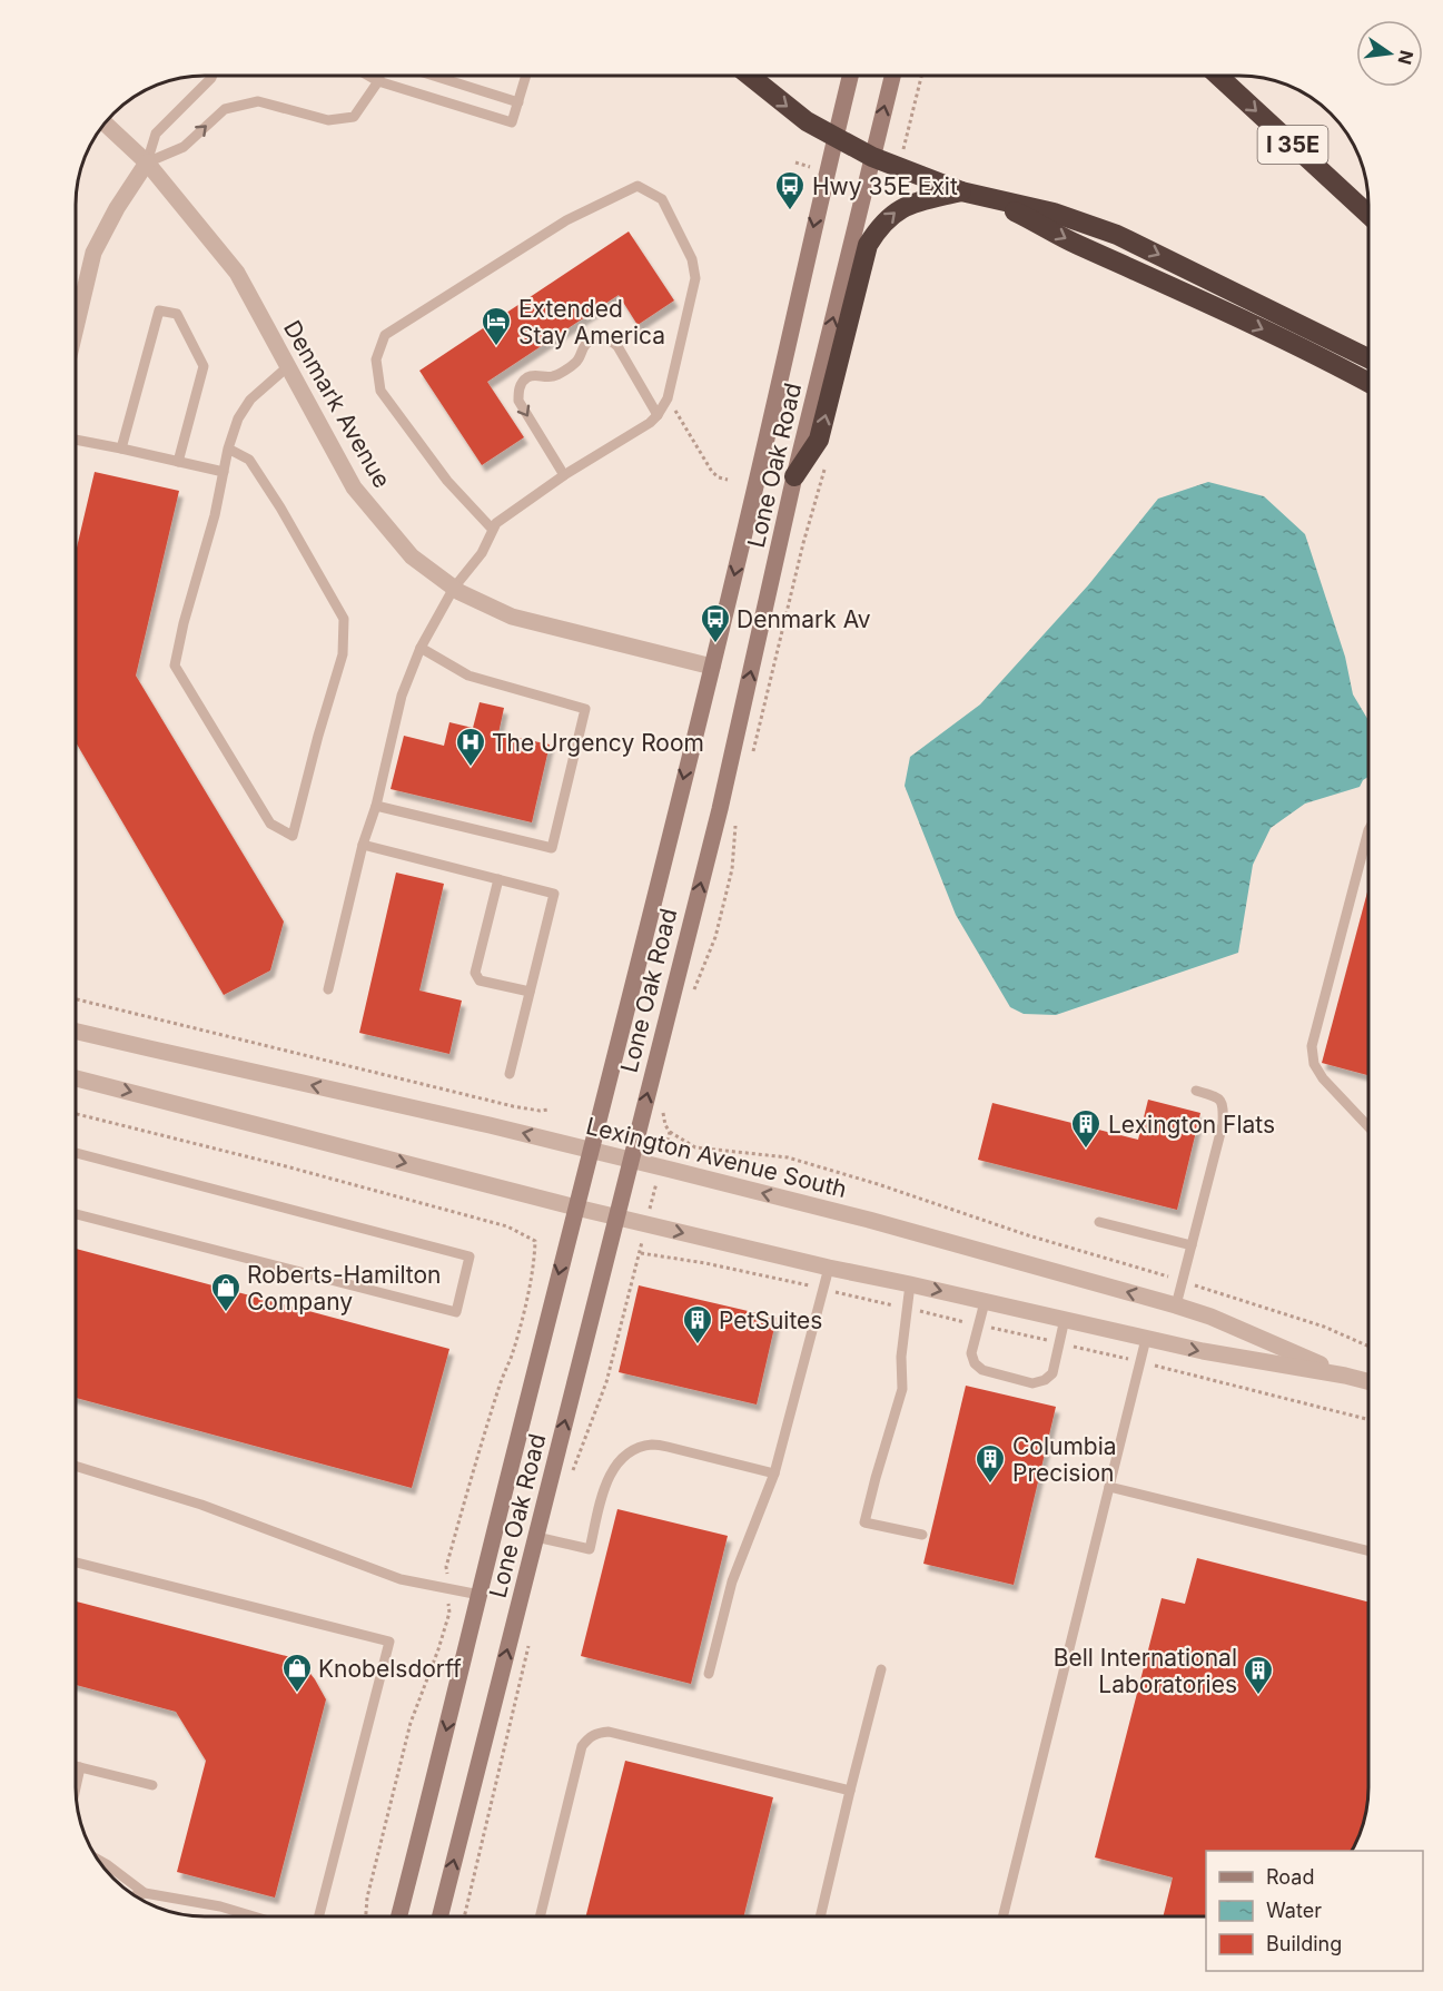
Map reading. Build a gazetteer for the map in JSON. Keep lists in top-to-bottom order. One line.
{"streets":{"highway":["I 35E"],"main road":["Lone Oak Road"],"street":["Denmark Avenue","Lexington Avenue South"]},"crossings":[["Denmark Avenue","Lone Oak Road"],["Lone Oak Road","Lexington Avenue South"]],"places":{"bus stop":["Hwy 35E Exit","Denmark Av"],"hotel":["Extended Stay America"],"hospital":["The Urgency Room"],"building":["Lexington Flats","PetSuites","Columbia Precision","Bell International Laboratories"],"shop":["Roberts-Hamilton Company","Knobelsdorff"]},"legend":["Road","Water","Building"],"north":"right"}
